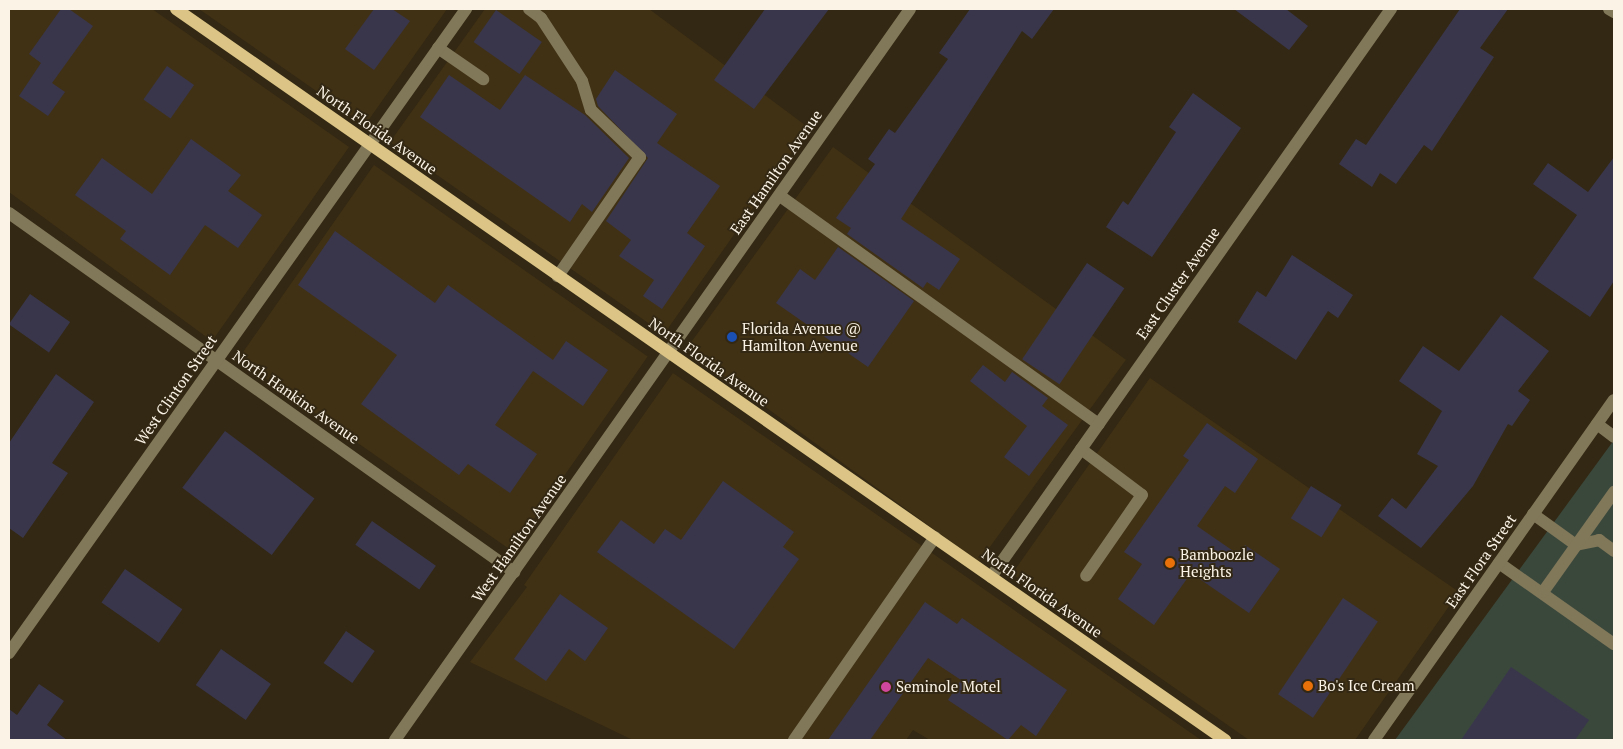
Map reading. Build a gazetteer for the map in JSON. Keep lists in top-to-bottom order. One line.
{"streets":{"main road":["North Florida Avenue"],"street":["East Hamilton Avenue","East Cluster Avenue","West Clinton Street","North Hankins Avenue","West Hamilton Avenue","East Flora Street"]},"crossings":[["North Florida Avenue","East Hamilton Avenue"],["North Florida Avenue","East Cluster Avenue"],["North Florida Avenue","West Clinton Street"],["North Florida Avenue","West Hamilton Avenue"],["East Hamilton Avenue","West Hamilton Avenue"],["West Clinton Street","North Hankins Avenue"],["North Hankins Avenue","West Hamilton Avenue"]],"places":["Florida Avenue @ Hamilton Avenue","Bamboozle Heights","Bo's Ice Cream","Seminole Motel"]}
